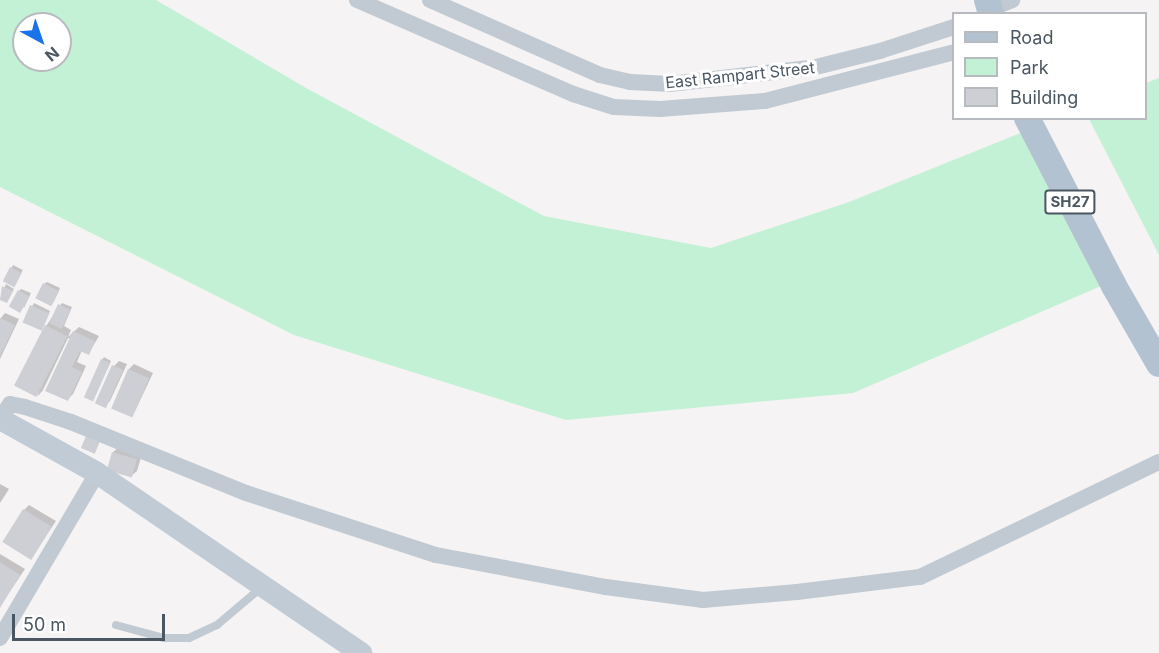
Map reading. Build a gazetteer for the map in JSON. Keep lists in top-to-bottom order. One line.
{"streets":{"main road":["SH27"],"street":["East Rampart Street"]},"legend":["Road","Park","Building"],"scale_bar":"50 m","north":"bottom right"}
